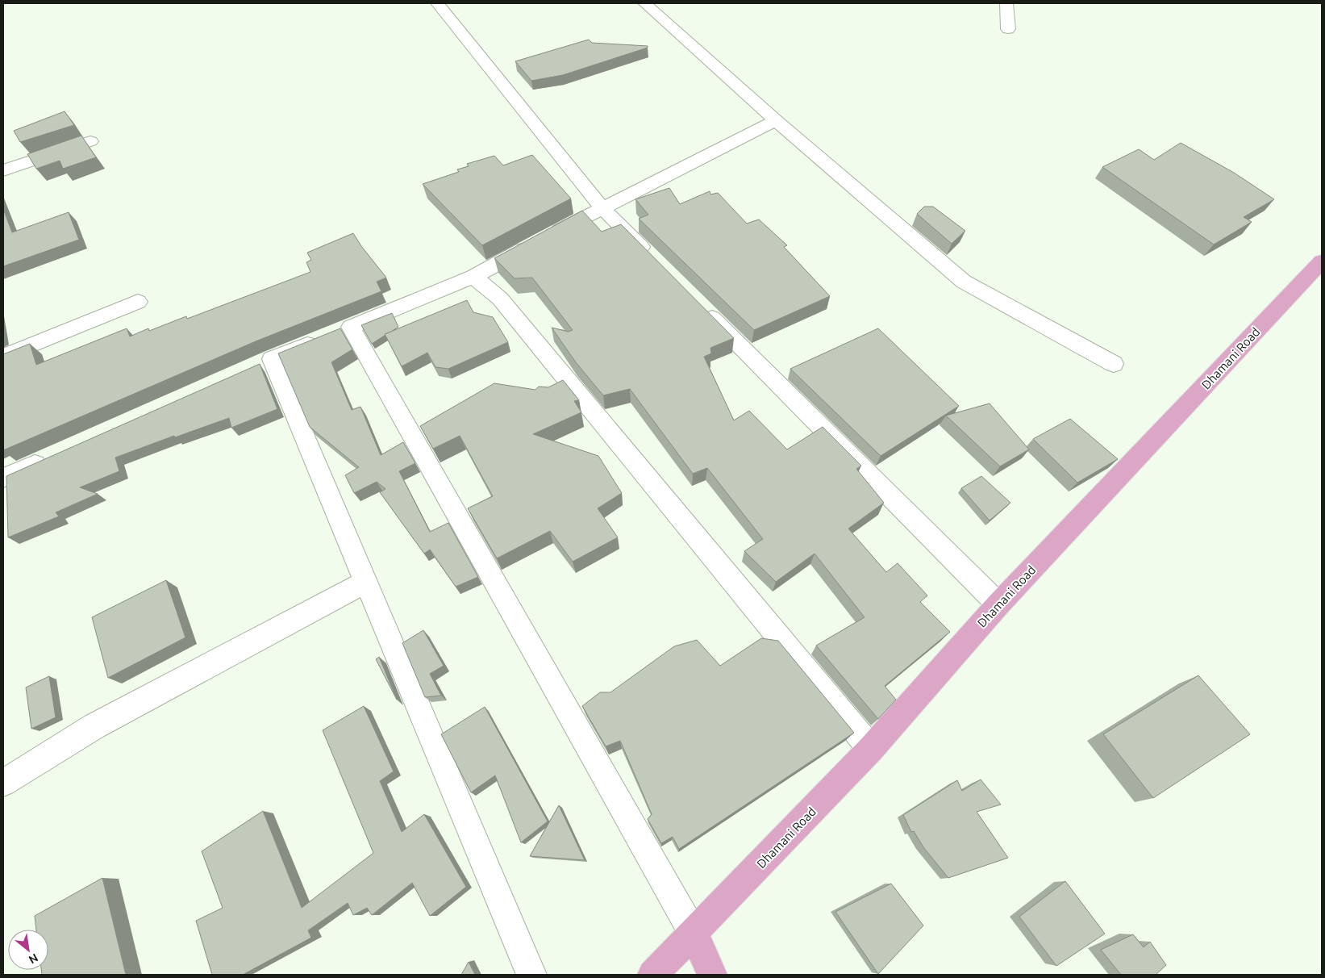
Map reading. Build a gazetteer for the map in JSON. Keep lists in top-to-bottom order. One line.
{"streets":{"main road":["Dhamani Road"]},"north":"bottom right"}
